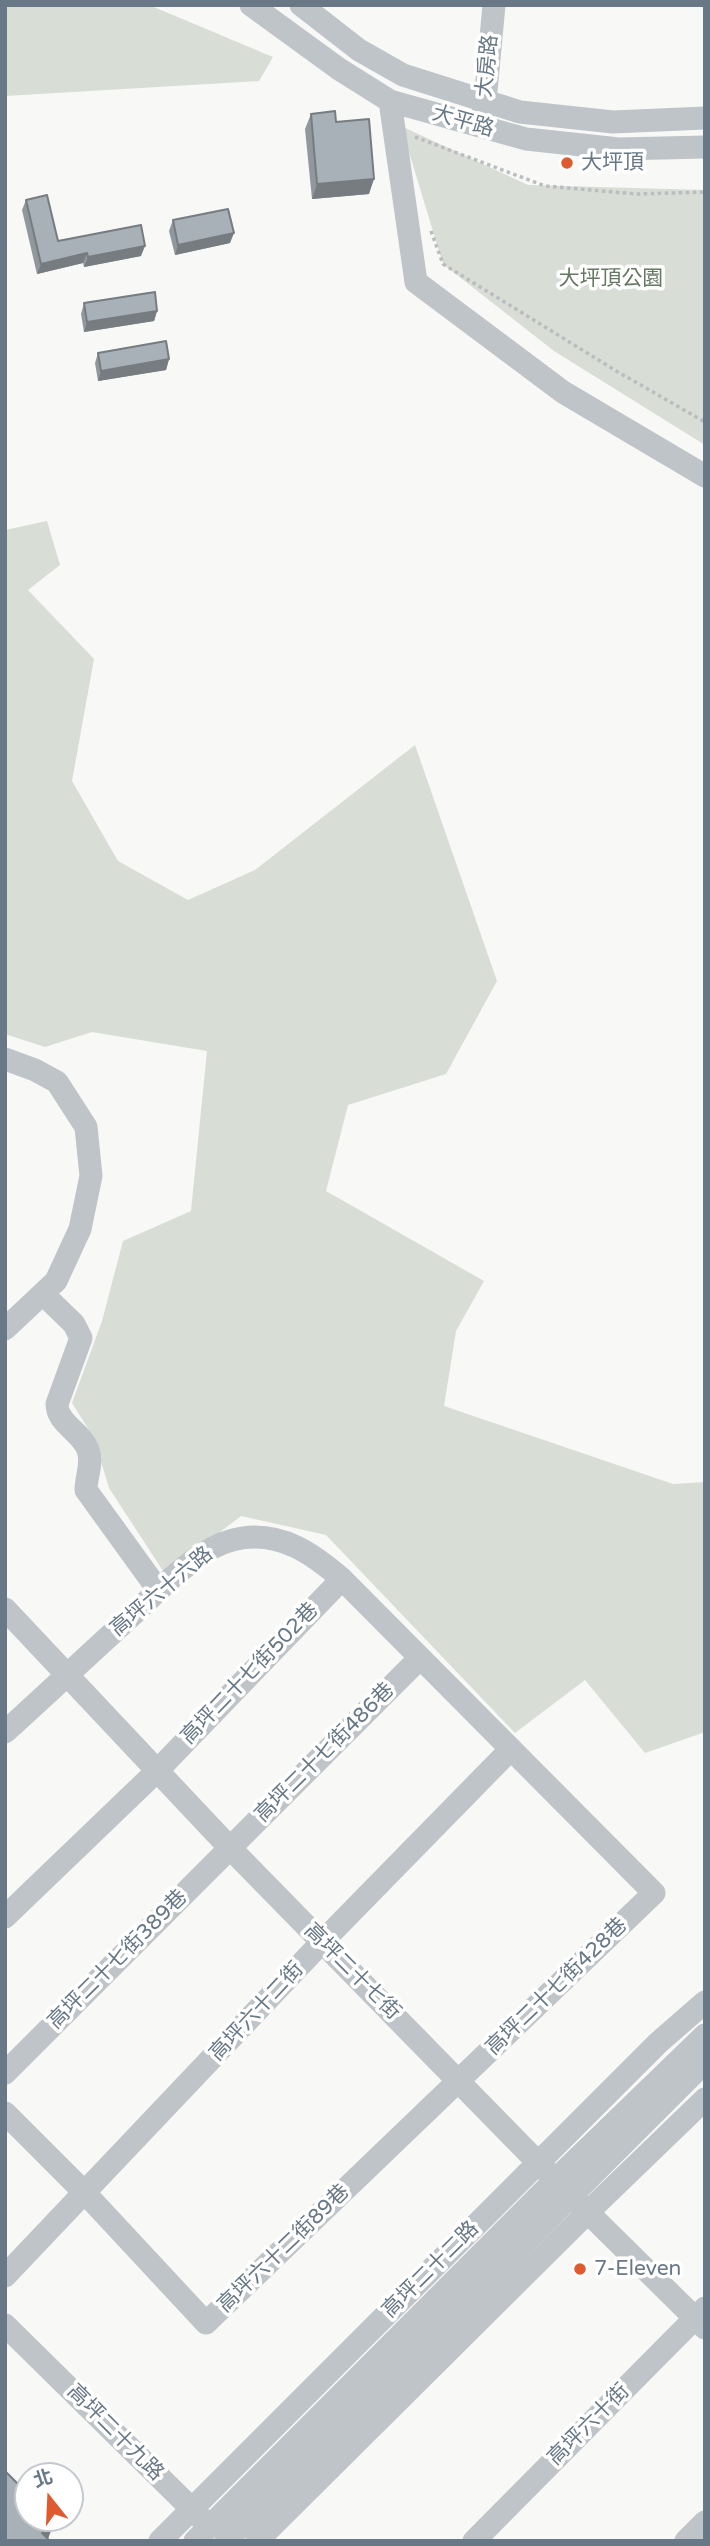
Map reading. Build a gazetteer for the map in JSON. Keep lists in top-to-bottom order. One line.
{"streets":{"street":["大房路","大平路","高坪六十六路","高坪二十七街502巷","高坪二十七街486巷","高坪二十七街389巷","高坪二十七街","高坪二十七街428巷","高坪六十二街","高坪六十二街89巷","高坪二十二路","高坪六十街","高坪二十九路"]},"crossings":[["大房路","大平路"],["高坪六十六路","高坪二十七街502巷"],["高坪六十六路","高坪二十七街486巷"],["高坪六十六路","高坪二十七街"],["高坪六十六路","高坪二十七街428巷"],["高坪六十六路","高坪六十二街"],["高坪二十七街502巷","高坪二十七街"],["高坪二十七街486巷","高坪二十七街389巷"],["高坪二十七街486巷","高坪二十七街"],["高坪二十七街389巷","高坪二十七街"],["高坪二十七街","高坪二十七街428巷"],["高坪二十七街","高坪六十二街"],["高坪二十七街","高坪六十二街89巷"],["高坪二十七街","高坪二十二路"],["高坪二十七街","高坪六十街"],["高坪二十七街428巷","高坪六十二街89巷"],["高坪六十二街","高坪六十二街89巷"],["高坪二十二路","高坪二十九路"]],"parks":["大坪頂公園"],"places":["大坪頂","7-Eleven"],"north":"top"}
